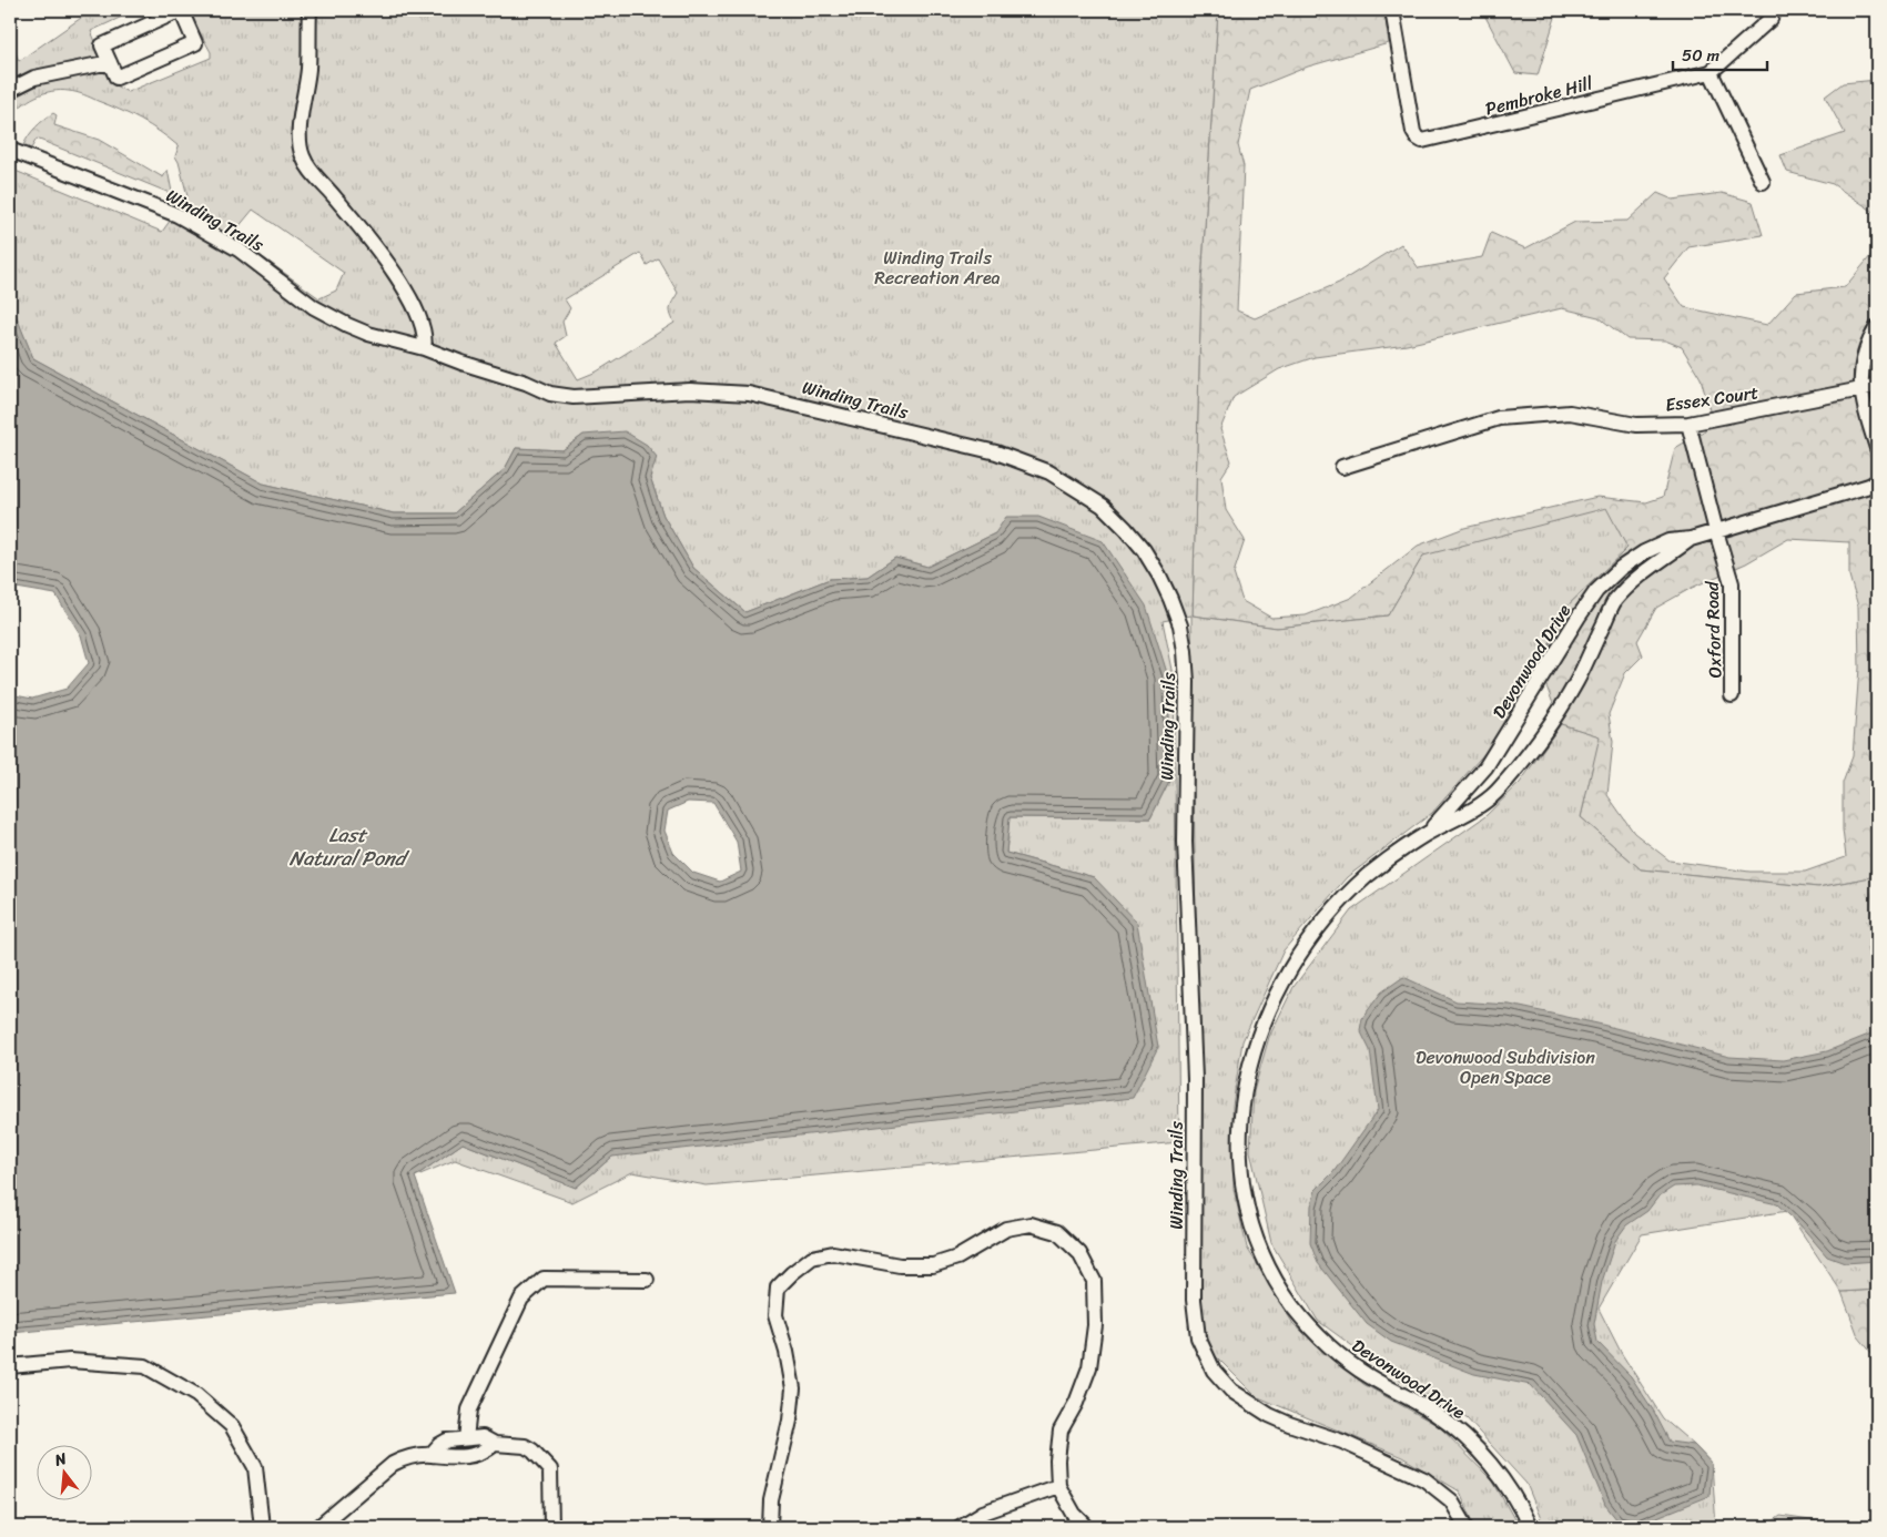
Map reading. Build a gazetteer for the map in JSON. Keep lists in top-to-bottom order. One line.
{"streets":{"street":["Pembroke Hill","Winding Trails","Essex Court","Oxford Road","Devonwood Drive"]},"crossings":[["Essex Court","Oxford Road"],["Oxford Road","Devonwood Drive"]],"water":["Last Natural Pond"],"parks":["Winding Trails Recreation Area","Devonwood Subdivision Open Space"],"scale_bar":"50 m","north":"top"}
